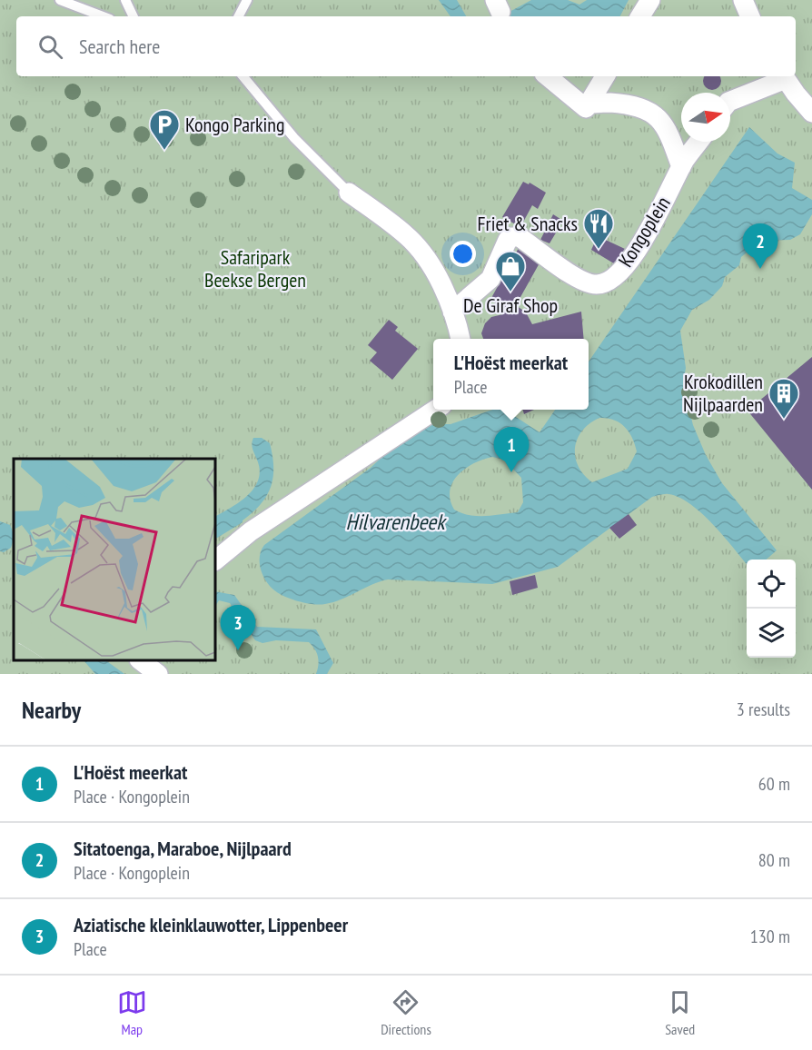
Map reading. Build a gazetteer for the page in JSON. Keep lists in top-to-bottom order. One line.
{"streets":{"street":["Kongoplein"]},"water":["Hilvarenbeek"],"parks":["Safaripark Beekse Bergen"],"places":{"parking":["Kongo Parking"],"restaurant":["Friet & Snacks"],"shop":["De Giraf Shop"],"building":["Krokodillen Nijlpaarden"]},"north":"right","page":{"search":"Search here","pins":["2","1","3"],"popup":["L'Hoëst meerkat","Place"],"heading":["Nearby","3 results"],"list":[{"mark":"1","name":"L'Hoëst meerkat","note":"Place · Kongoplein","value":"60 m"},{"mark":"2","name":"Sitatoenga, Maraboe, Nijlpaard","note":"Place · Kongoplein","value":"80 m"},{"mark":"3","name":"Aziatische kleinklauwotter, Lippenbeer","note":"Place","value":"130 m"}],"nav":["Map","Directions","Saved"]}}
